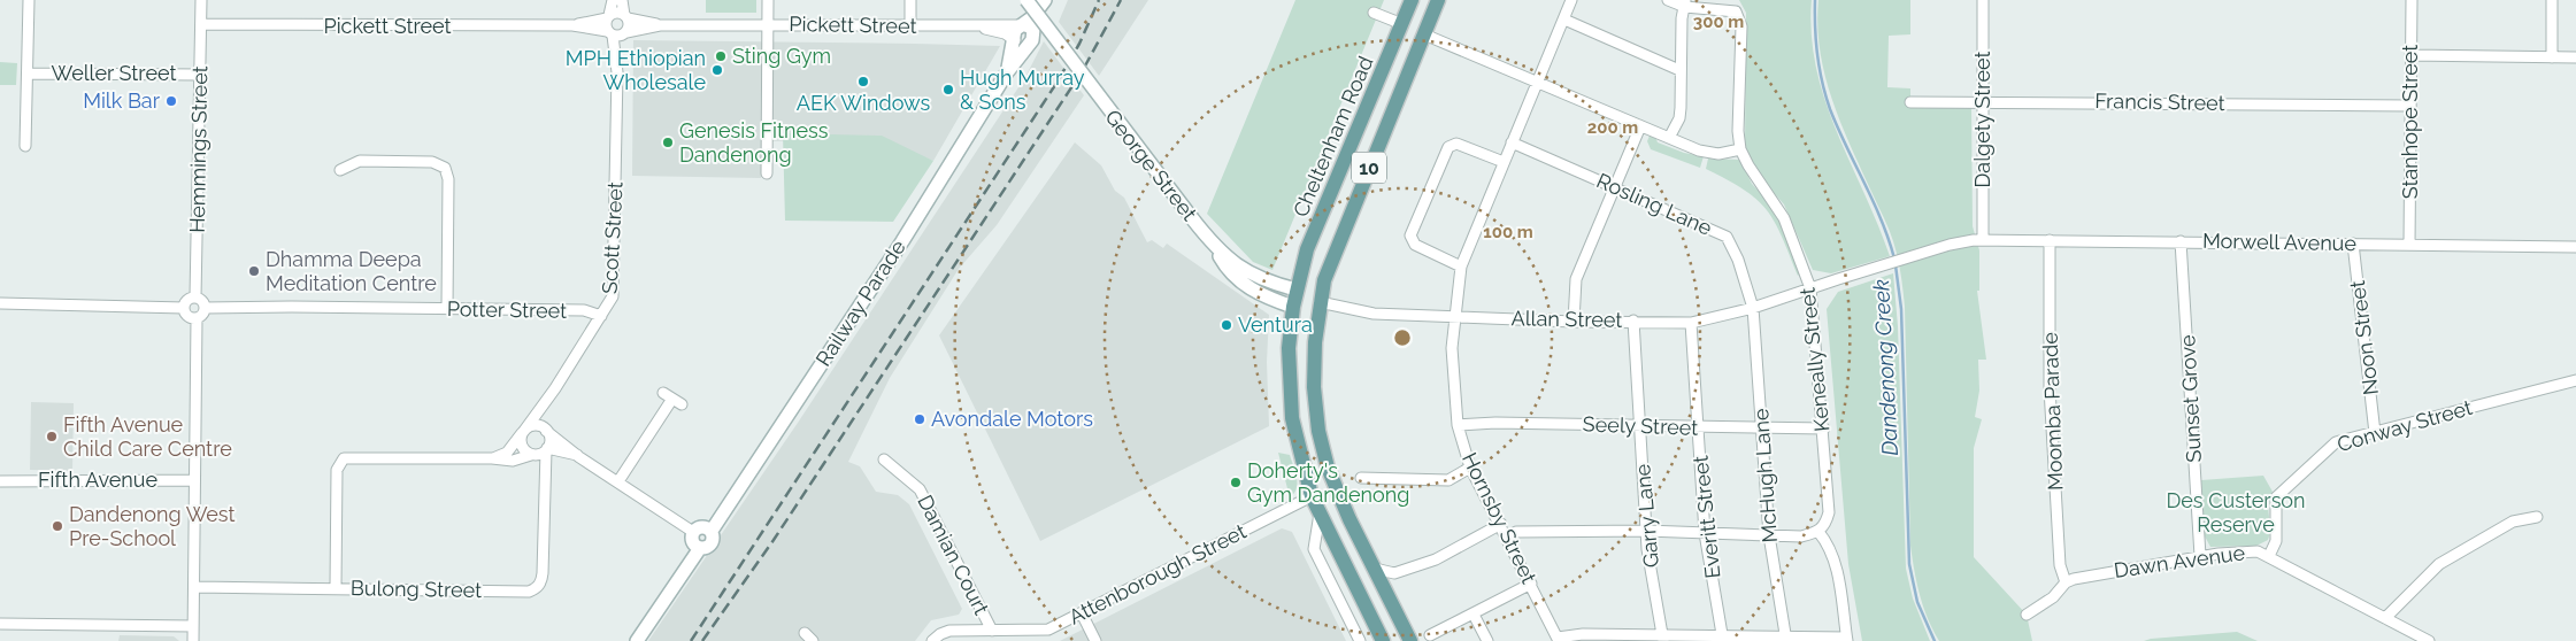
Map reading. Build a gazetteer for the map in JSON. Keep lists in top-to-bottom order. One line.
{"streets":{"main road":["Cheltenham Road","George Street","10","Railway Parade"],"street":["Pickett Street","Weller Street","Francis Street","Dalgety Street","Stanhope Street","Hemmings Street","Rosling Lane","Scott Street","Morwell Avenue","Potter Street","Allan Street","Noon Street","Keneally Street","Sunset Grove","Moomba Parade","Seely Street","Conway Street","McHugh Lane","Fifth Avenue","Garry Lane","Everitt Street","Hornsby Street","Damian Court","Dawn Avenue","Attenborough Street","Bulong Street"]},"crossings":[["Pickett Street","Hemmings Street"],["Pickett Street","Scott Street"],["Pickett Street","Railway Parade"],["Weller Street","Hemmings Street"],["Francis Street","Dalgety Street"],["Francis Street","Stanhope Street"],["Dalgety Street","Morwell Avenue"],["Stanhope Street","Morwell Avenue"],["Cheltenham Road","George Street"],["Cheltenham Road","10"],["Hemmings Street","Potter Street"],["George Street","10"],["10","Allan Street"],["10","Attenborough Street"],["Rosling Lane","Allan Street"],["Rosling Lane","McHugh Lane"],["Rosling Lane","Hornsby Street"],["Scott Street","Potter Street"],["Scott Street","Bulong Street"],["Morwell Avenue","Allan Street"],["Morwell Avenue","Noon Street"],["Morwell Avenue","Sunset Grove"],["Morwell Avenue","Moomba Parade"],["Allan Street","Keneally Street"],["Allan Street","McHugh Lane"],["Allan Street","Garry Lane"],["Allan Street","Everitt Street"],["Allan Street","Hornsby Street"],["Noon Street","Conway Street"],["Keneally Street","Seely Street"],["Sunset Grove","Dawn Avenue"],["Moomba Parade","Dawn Avenue"],["Seely Street","McHugh Lane"],["Seely Street","Garry Lane"],["Seely Street","Everitt Street"],["Seely Street","Hornsby Street"],["Conway Street","Dawn Avenue"],["Damian Court","Attenborough Street"]],"water":["Dandenong Creek"],"parks":["Des Custerson Reserve"],"places":["Sting Gym","MPH Ethiopian Wholesale","AEK Windows","Hugh Murray & Sons","Milk Bar","Genesis Fitness Dandenong","Dhamma Deepa Meditation Centre","Ventura","Avondale Motors","Fifth Avenue Child Care Centre","Doherty's Gym Dandenong","Dandenong West Pre-School"],"rings":["300 m","200 m","100 m"]}
